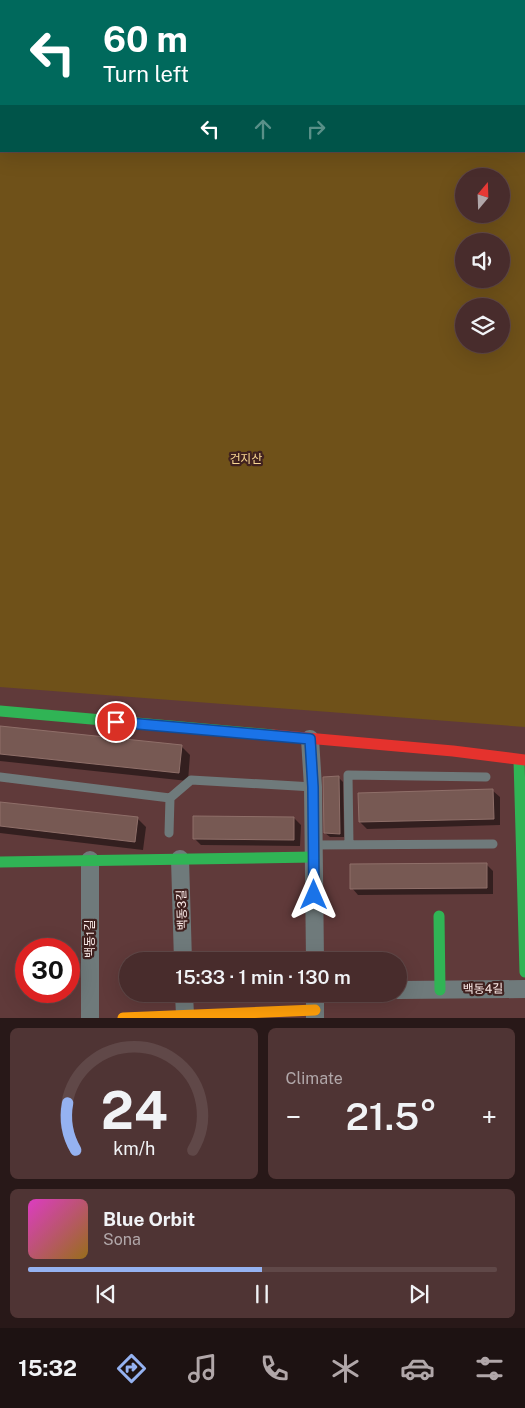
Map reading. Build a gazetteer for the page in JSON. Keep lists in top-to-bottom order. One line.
{"streets":{"street":["백동3길","백동1길","백동4길"]},"parks":["건지산"],"north":"top","page":{"turn":["60 m","Turn left"],"limit":"30","trip":"15:33 · 1 min · 130 m","tile":"Climate","heat":["−","21.5°","+"],"song":["Blue Orbit","Sona"],"tabs":"15:32","gauge":["24","km/h"]}}
